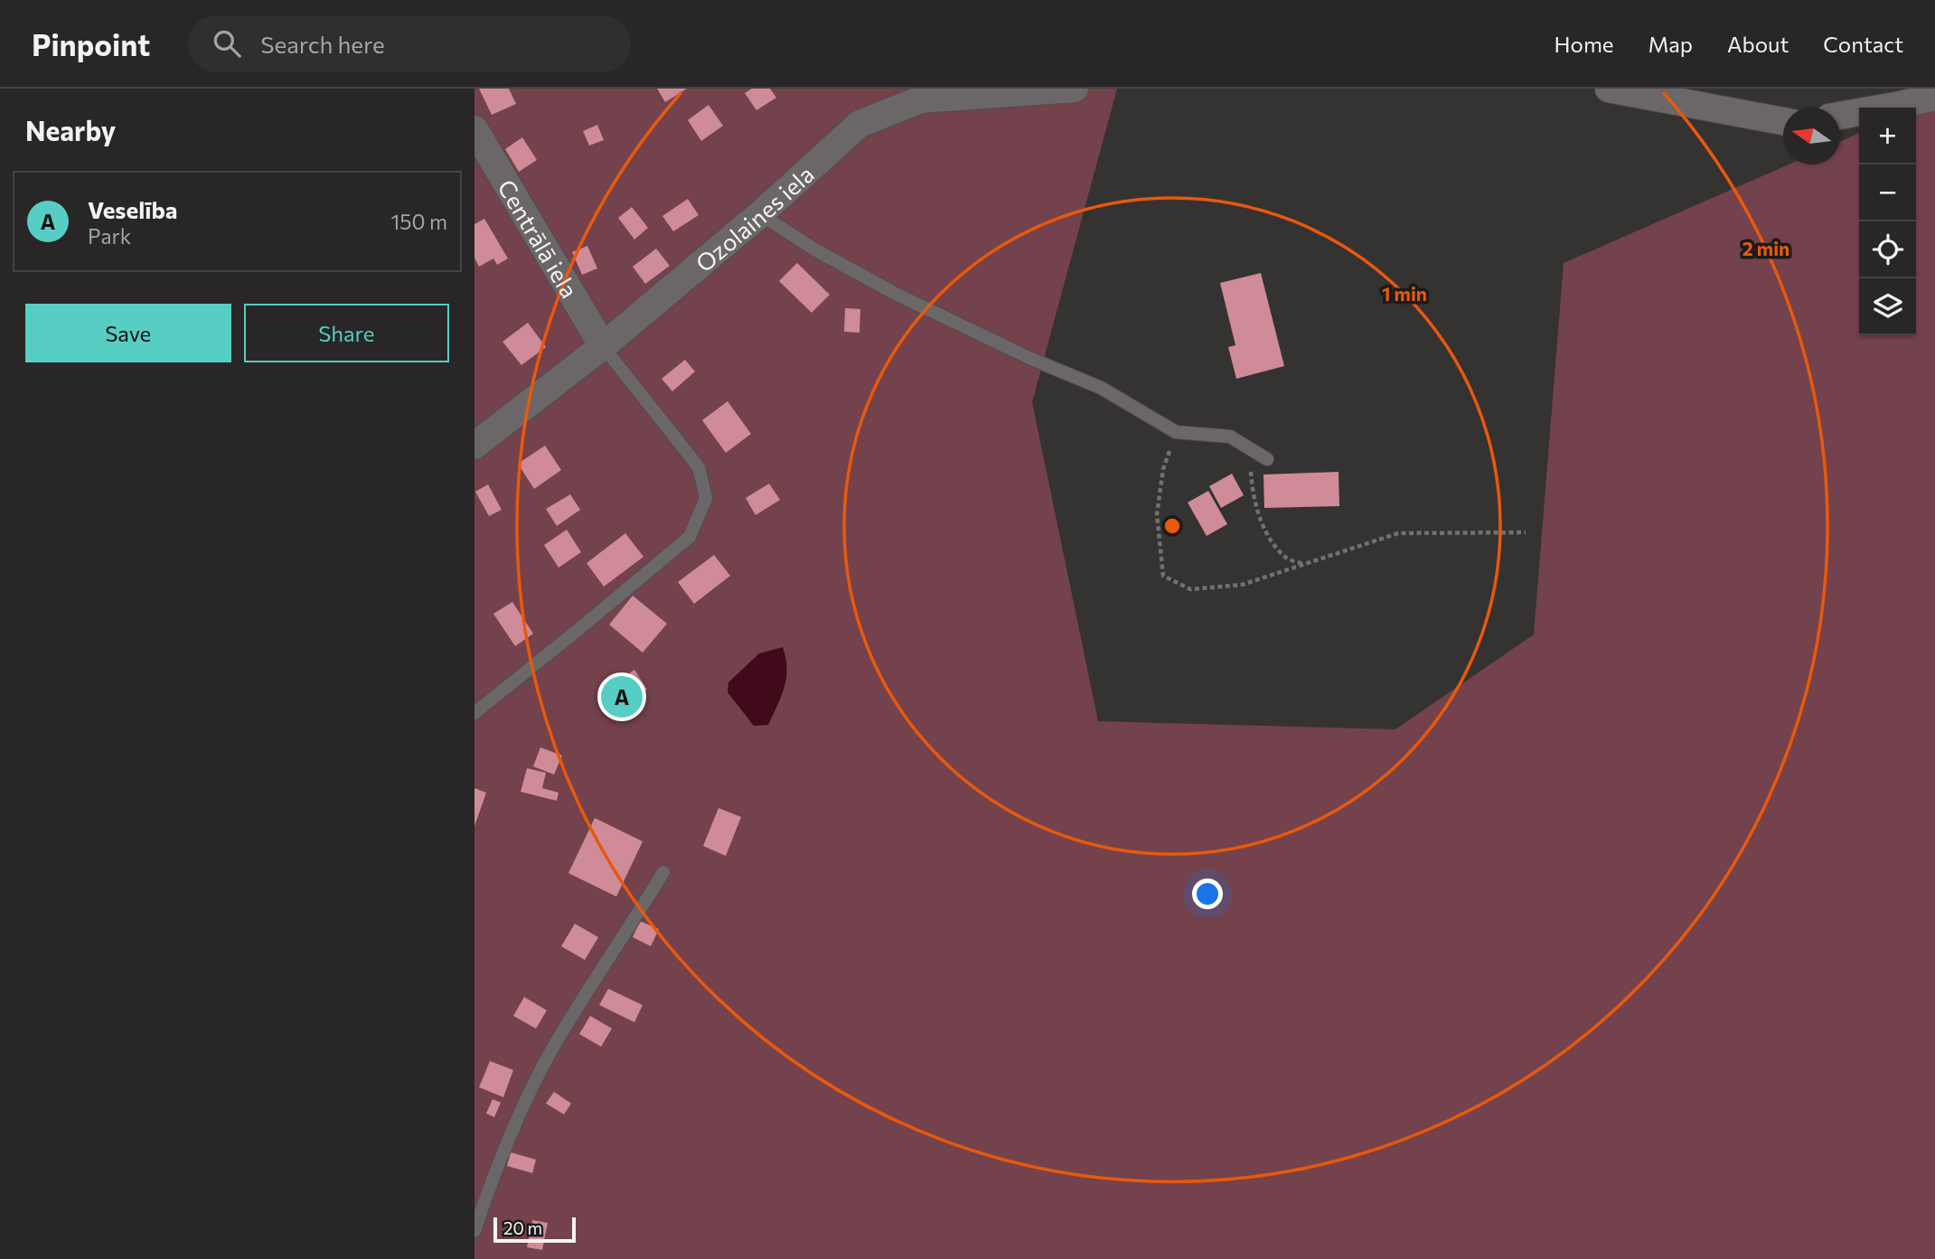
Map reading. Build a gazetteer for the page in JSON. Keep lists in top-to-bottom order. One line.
{"streets":{"street":["Ozolaines iela","Centrālā iela"]},"crossings":[["Ozolaines iela","Centrālā iela"]],"scale_bar":"20 m","north":"left","page":{"header":"Pinpoint","search":"Search here","nav":["Home","Map","About","Contact"],"heading":"Nearby","map_buttons":["+","−"],"list":[{"mark":"A","name":"Veselība","note":"Park","value":"150 m"}],"buttons":["Save","Share"],"pins":"A","scale":"20 m"},"rings":["2 min","1 min"]}
